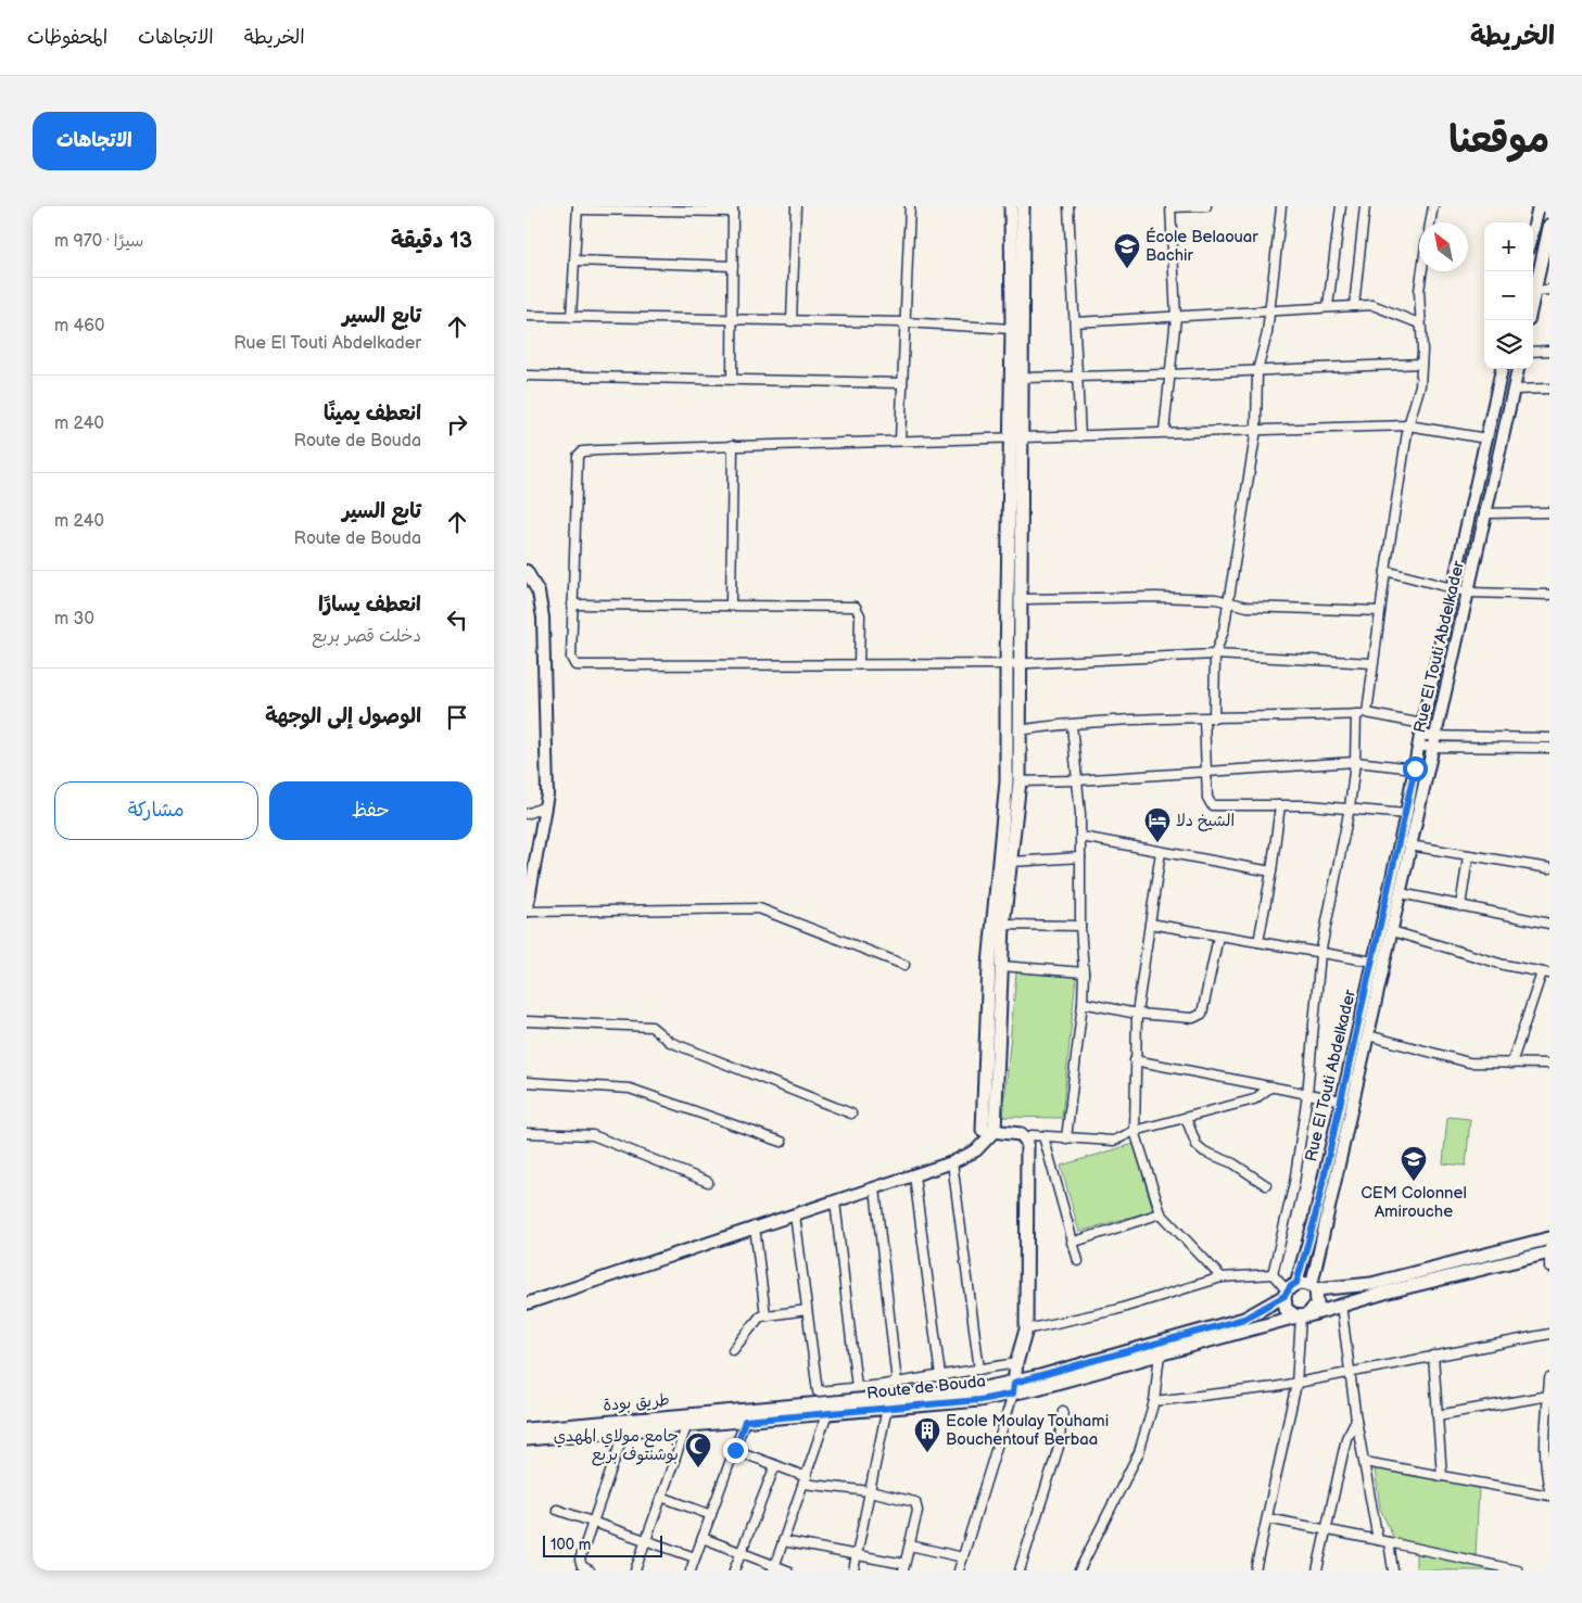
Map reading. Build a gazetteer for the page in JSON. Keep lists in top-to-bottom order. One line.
{"streets":{"main road":["Route de Bouda","طريق بودة"],"street":["Rue El Touti Abdelkader"]},"crossings":[["Rue El Touti Abdelkader","Route de Bouda"],["Route de Bouda","طريق بودة"]],"places":{"school or university":["École Belaouar Bachir","CEM Colonnel Amirouche"],"hotel":["الشيخ دلا"],"building":["Ecole Moulay Touhami Bouchentouf Berbaa"],"mosque":["جامع مولاي المهدي بوشنتوف بربع"]},"scale_bar":"100 m","north":"top left","page":{"header":"الخريطة","nav":["الخريطة","الاتجاهات","المحفوظات"],"title":"موقعنا","buttons":["الاتجاهات",["حفظ","مشاركة"]],"heading":["13 دقيقة","سيرًا · 970 m"],"map_buttons":["+","−"],"list":[["تابع السير","Rue El Touti Abdelkader","460 m"],["انعطف يمينًا","Route de Bouda","240 m"],["تابع السير","Route de Bouda","240 m"],["انعطف يسارًا","دخلت قصر بربع","30 m"],"الوصول إلى الوجهة"],"scale":"100 m"}}
